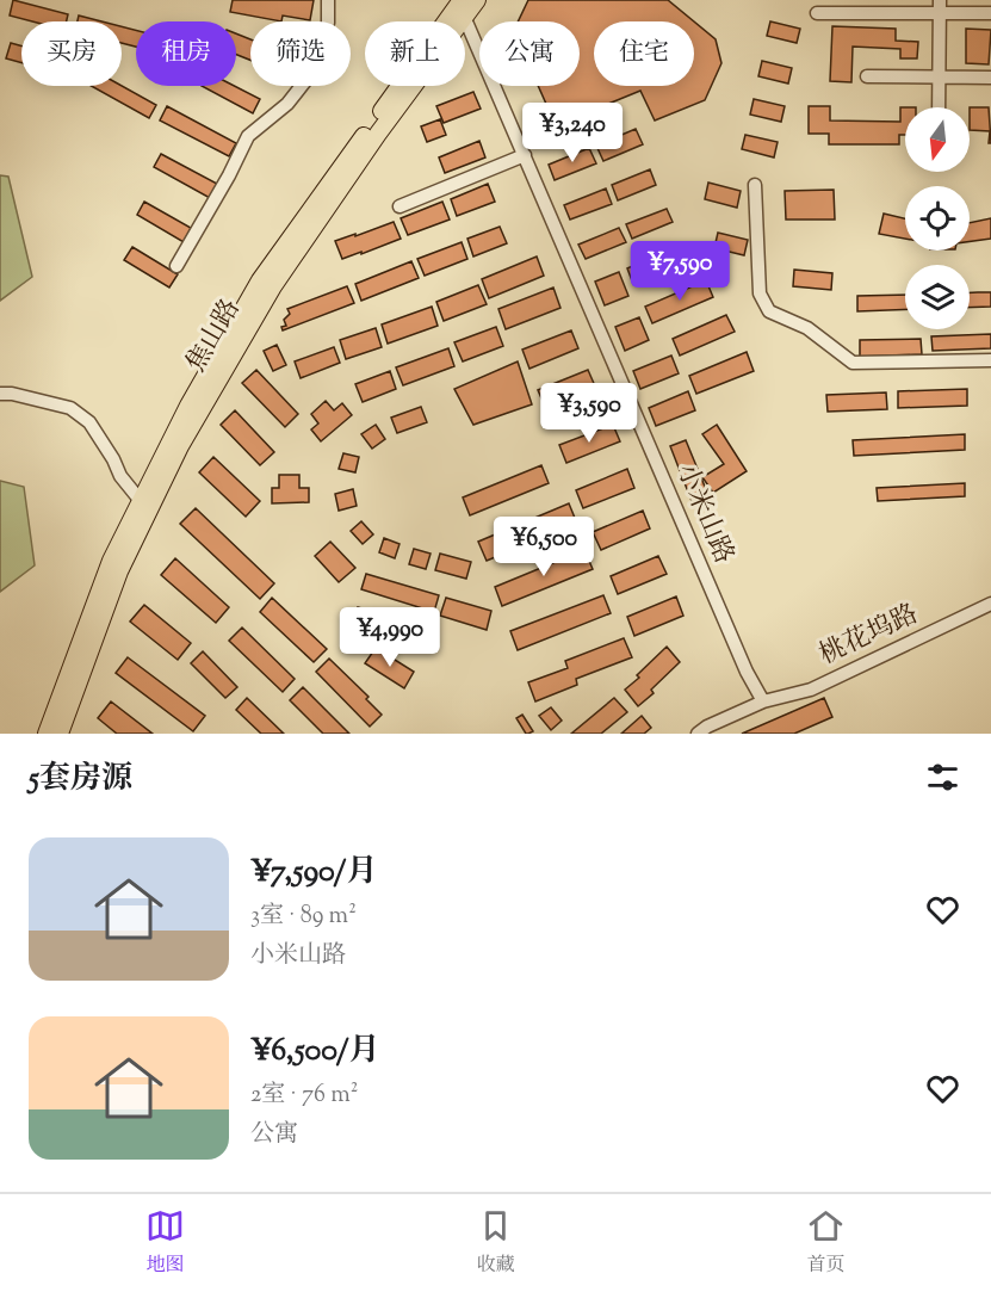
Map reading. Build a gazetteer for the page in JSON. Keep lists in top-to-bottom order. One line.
{"streets":{"main road":["焦山路"],"street":["小米山路","桃花坞路"]},"crossings":[["焦山路","小米山路"],["小米山路","桃花坞路"]],"north":"bottom","page":{"chip":["买房","租房","筛选","新上","公寓","住宅"],"price":["¥3,240","¥7,590","¥3,590","¥6,500","¥4,990"],"heading":"5套房源","list":[{"name":"¥7,590/月","note":"3室 · 89 m² · 小米山路"},{"name":"¥6,500/月","note":"2室 · 76 m² · 公寓"}],"tabs":["地图","收藏","首页"]}}
